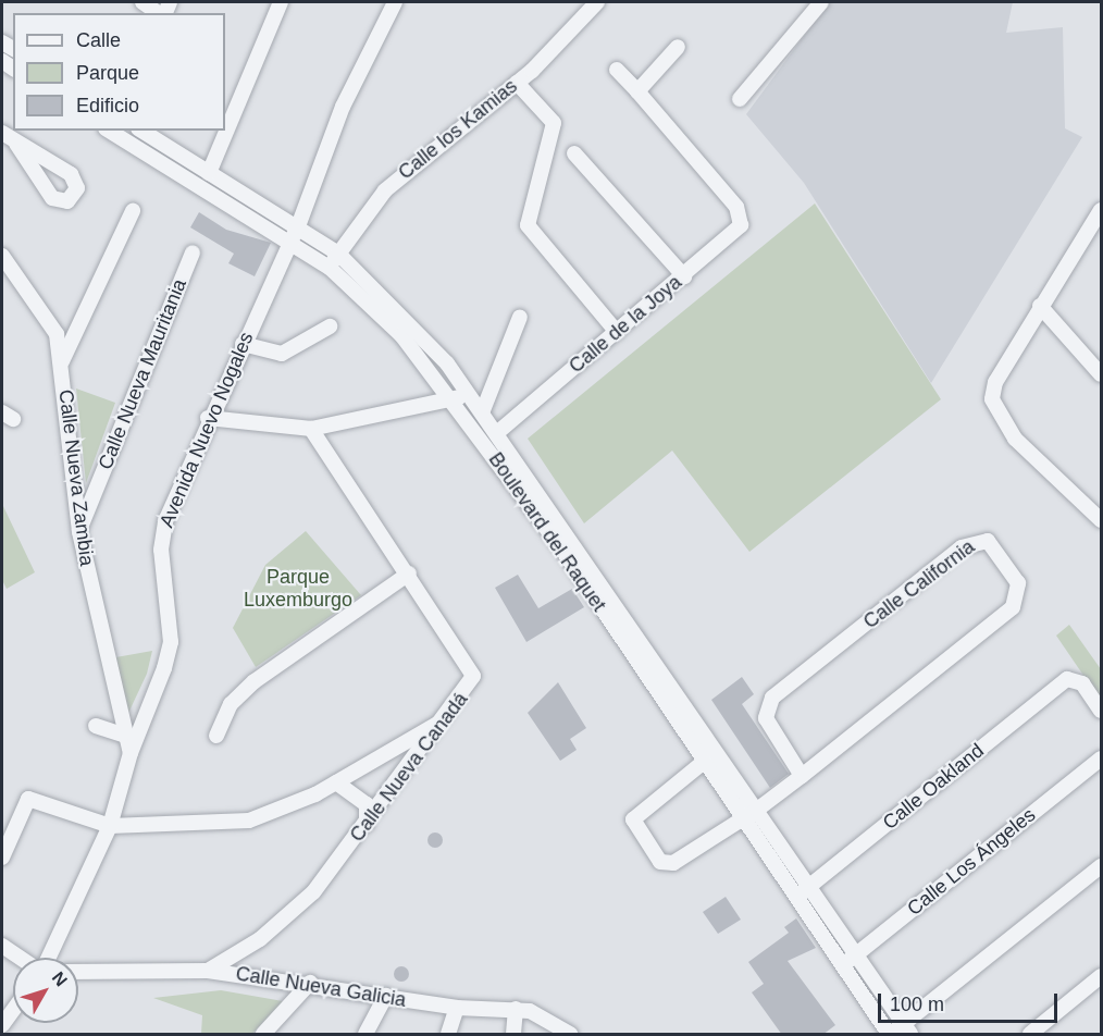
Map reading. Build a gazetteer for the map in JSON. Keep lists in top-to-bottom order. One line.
{"streets":{"street":["Calle los Kamias","Calle de la Joya","Calle Nueva Mauritania","Avenida Nuevo Nogales","Calle Nueva Zambia","Boulevard del Raquet","Calle California","Calle Nueva Canadá","Calle Oakland","Calle Los Ángeles","Calle Nueva Galicia"]},"crossings":[["Calle los Kamias","Boulevard del Raquet"],["Calle de la Joya","Boulevard del Raquet"],["Calle Nueva Mauritania","Calle Nueva Zambia"],["Avenida Nuevo Nogales","Calle Nueva Zambia"],["Avenida Nuevo Nogales","Boulevard del Raquet"],["Boulevard del Raquet","Calle California"],["Boulevard del Raquet","Calle Oakland"],["Boulevard del Raquet","Calle Los Ángeles"],["Calle Nueva Canadá","Calle Nueva Galicia"]],"parks":["Parque Luxemburgo"],"legend":["Calle","Parque","Edificio"],"scale_bar":"100 m","north":"top right"}
